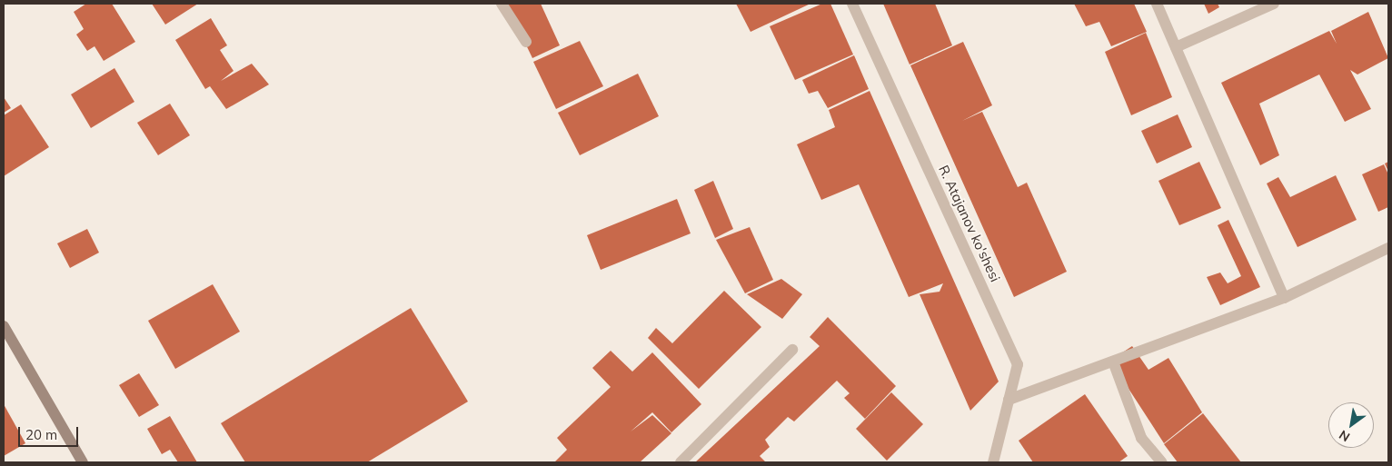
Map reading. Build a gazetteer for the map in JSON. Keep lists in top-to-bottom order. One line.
{"streets":{"street":["R. Atajanov ko'shesi"]},"scale_bar":"20 m","north":"bottom left"}
